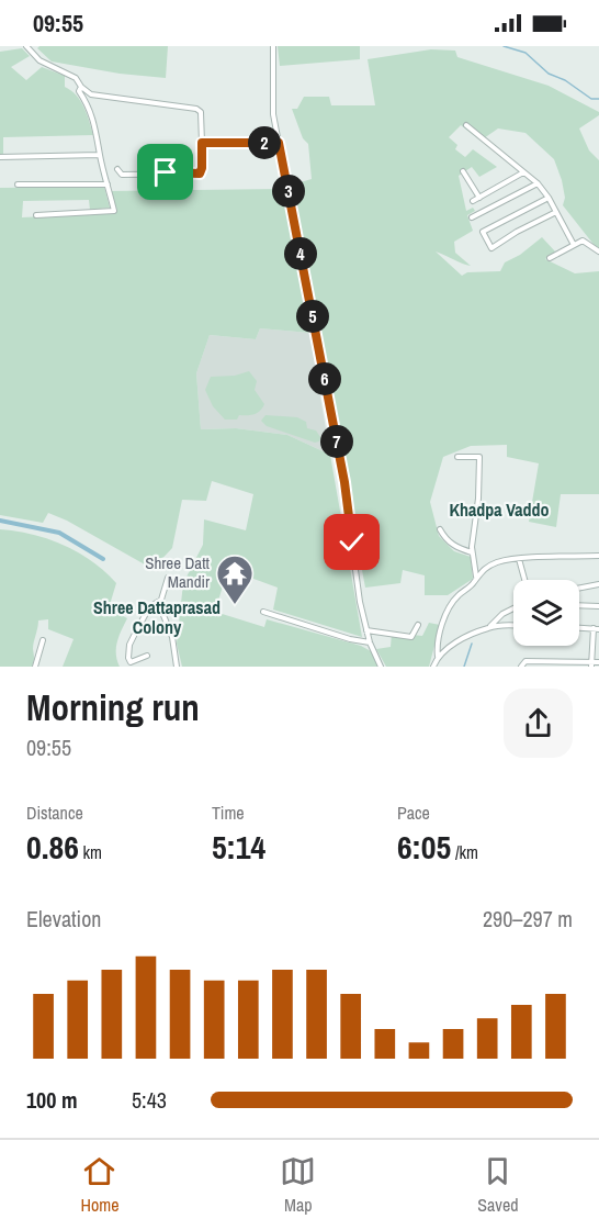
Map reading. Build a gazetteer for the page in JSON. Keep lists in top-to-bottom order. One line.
{"districts":["Khadpa Vaddo","Shree Dattaprasad Colony"],"places":{"temple":["Shree Datt Mandir"]},"page":{"status":"09:55","pins":["2","3","4","5","6","7"],"heading":["Morning run","09:55"],"stats":[["Distance","0.86 km"],["Time","5:14"],["Pace","6:05 /km"]],"chart":["Elevation","290–297 m"],"list":[{"name":"100 m","note":"5:43"}],"tabs":["Home","Map","Saved"]}}
